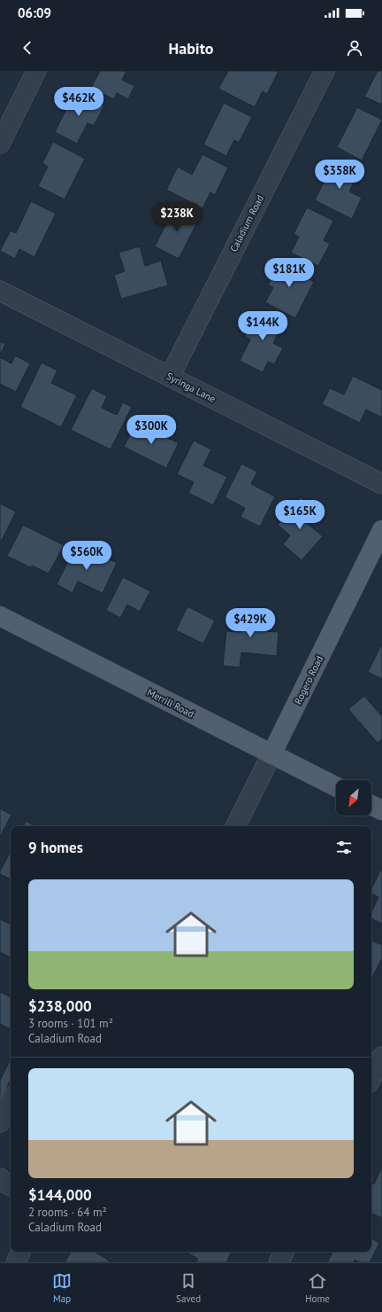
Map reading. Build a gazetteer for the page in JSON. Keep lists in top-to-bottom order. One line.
{"streets":{"main road":["Rogero Road","Merrill Road"],"street":["Caladium Road","Syringa Lane"]},"crossings":[["Caladium Road","Syringa Lane"],["Rogero Road","Merrill Road"]],"north":"bottom left","page":{"status":"06:09","header":"Habito","price":["$462K","$358K","$238K","$181K","$144K","$300K","$165K","$560K","$429K"],"heading":"9 homes","list":[{"name":"$238,000","note":"3 rooms · 101 m² · Caladium Road"},{"name":"$144,000","note":"2 rooms · 64 m² · Caladium Road"}],"tabs":["Map","Saved","Home"]}}
